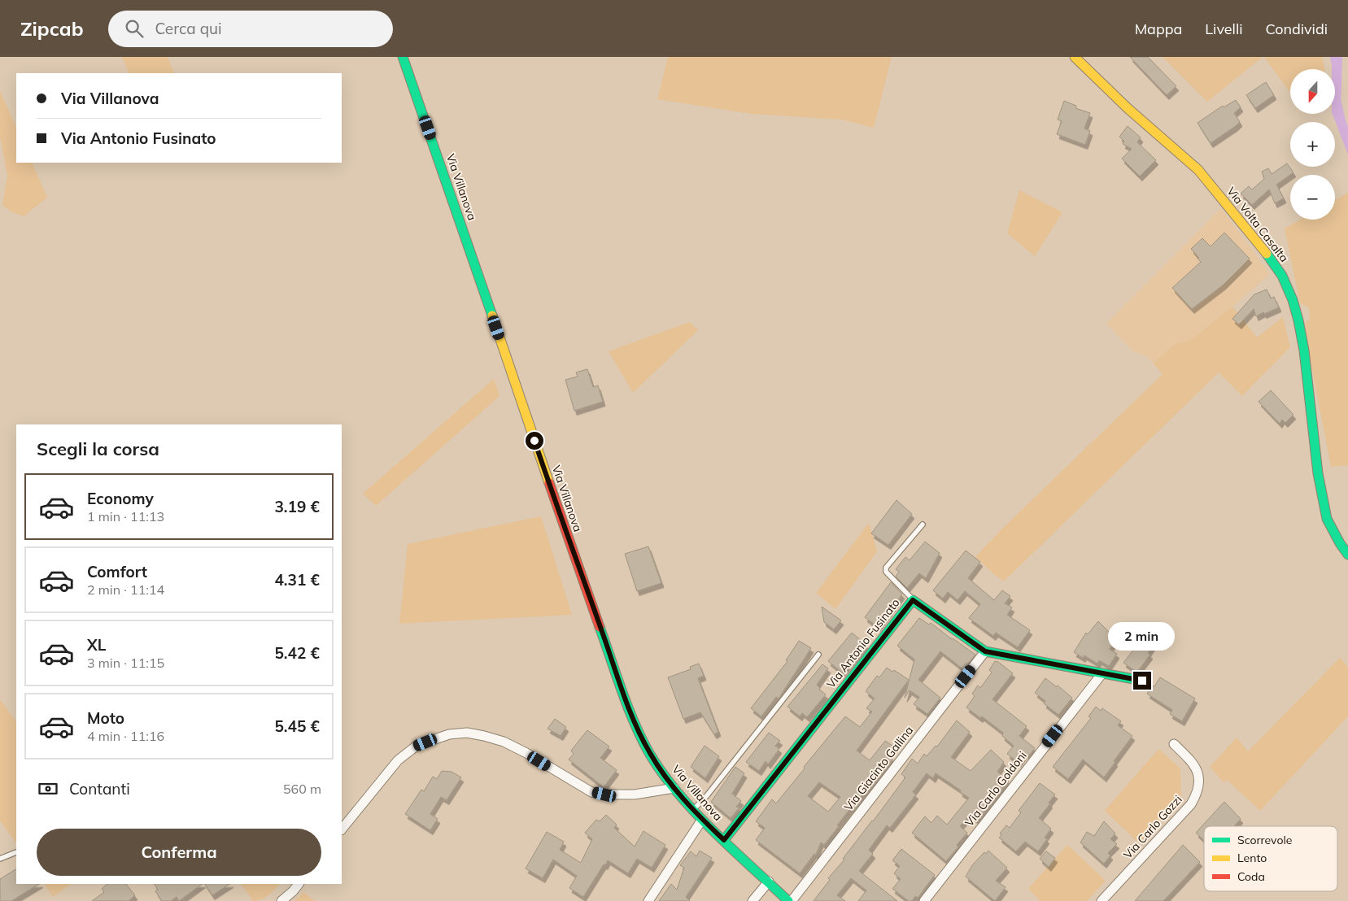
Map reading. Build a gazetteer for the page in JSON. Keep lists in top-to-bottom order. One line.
{"streets":{"street":["Via Villanova","Via Volta Casalta","Via Antonio Fusinato","Via Giacinto Gallina","Via Carlo Goldoni","Via Carlo Gozzi"]},"crossings":[["Via Villanova","Via Antonio Fusinato"],["Via Antonio Fusinato","Via Giacinto Gallina"],["Via Antonio Fusinato","Via Carlo Goldoni"]],"legend":["Scorrevole","Lento","Coda"],"north":"bottom","page":{"header":"Zipcab","search":"Cerca qui","nav":["Mappa","Livelli","Condividi"],"map_buttons":["+","−"],"banner":["Via Villanova","Via Antonio Fusinato"],"heading":"Scegli la corsa","list":[{"name":"Economy","note":"1 min · 11:13","value":"3.19 €"},{"name":"Comfort","note":"2 min · 11:14","value":"4.31 €"},{"name":"XL","note":"3 min · 11:15","value":"5.42 €"},{"name":"Moto","note":"4 min · 11:16","value":"5.45 €"}],"bubble":"2 min","pay":["Contanti","560 m"],"buttons":"Conferma"}}
